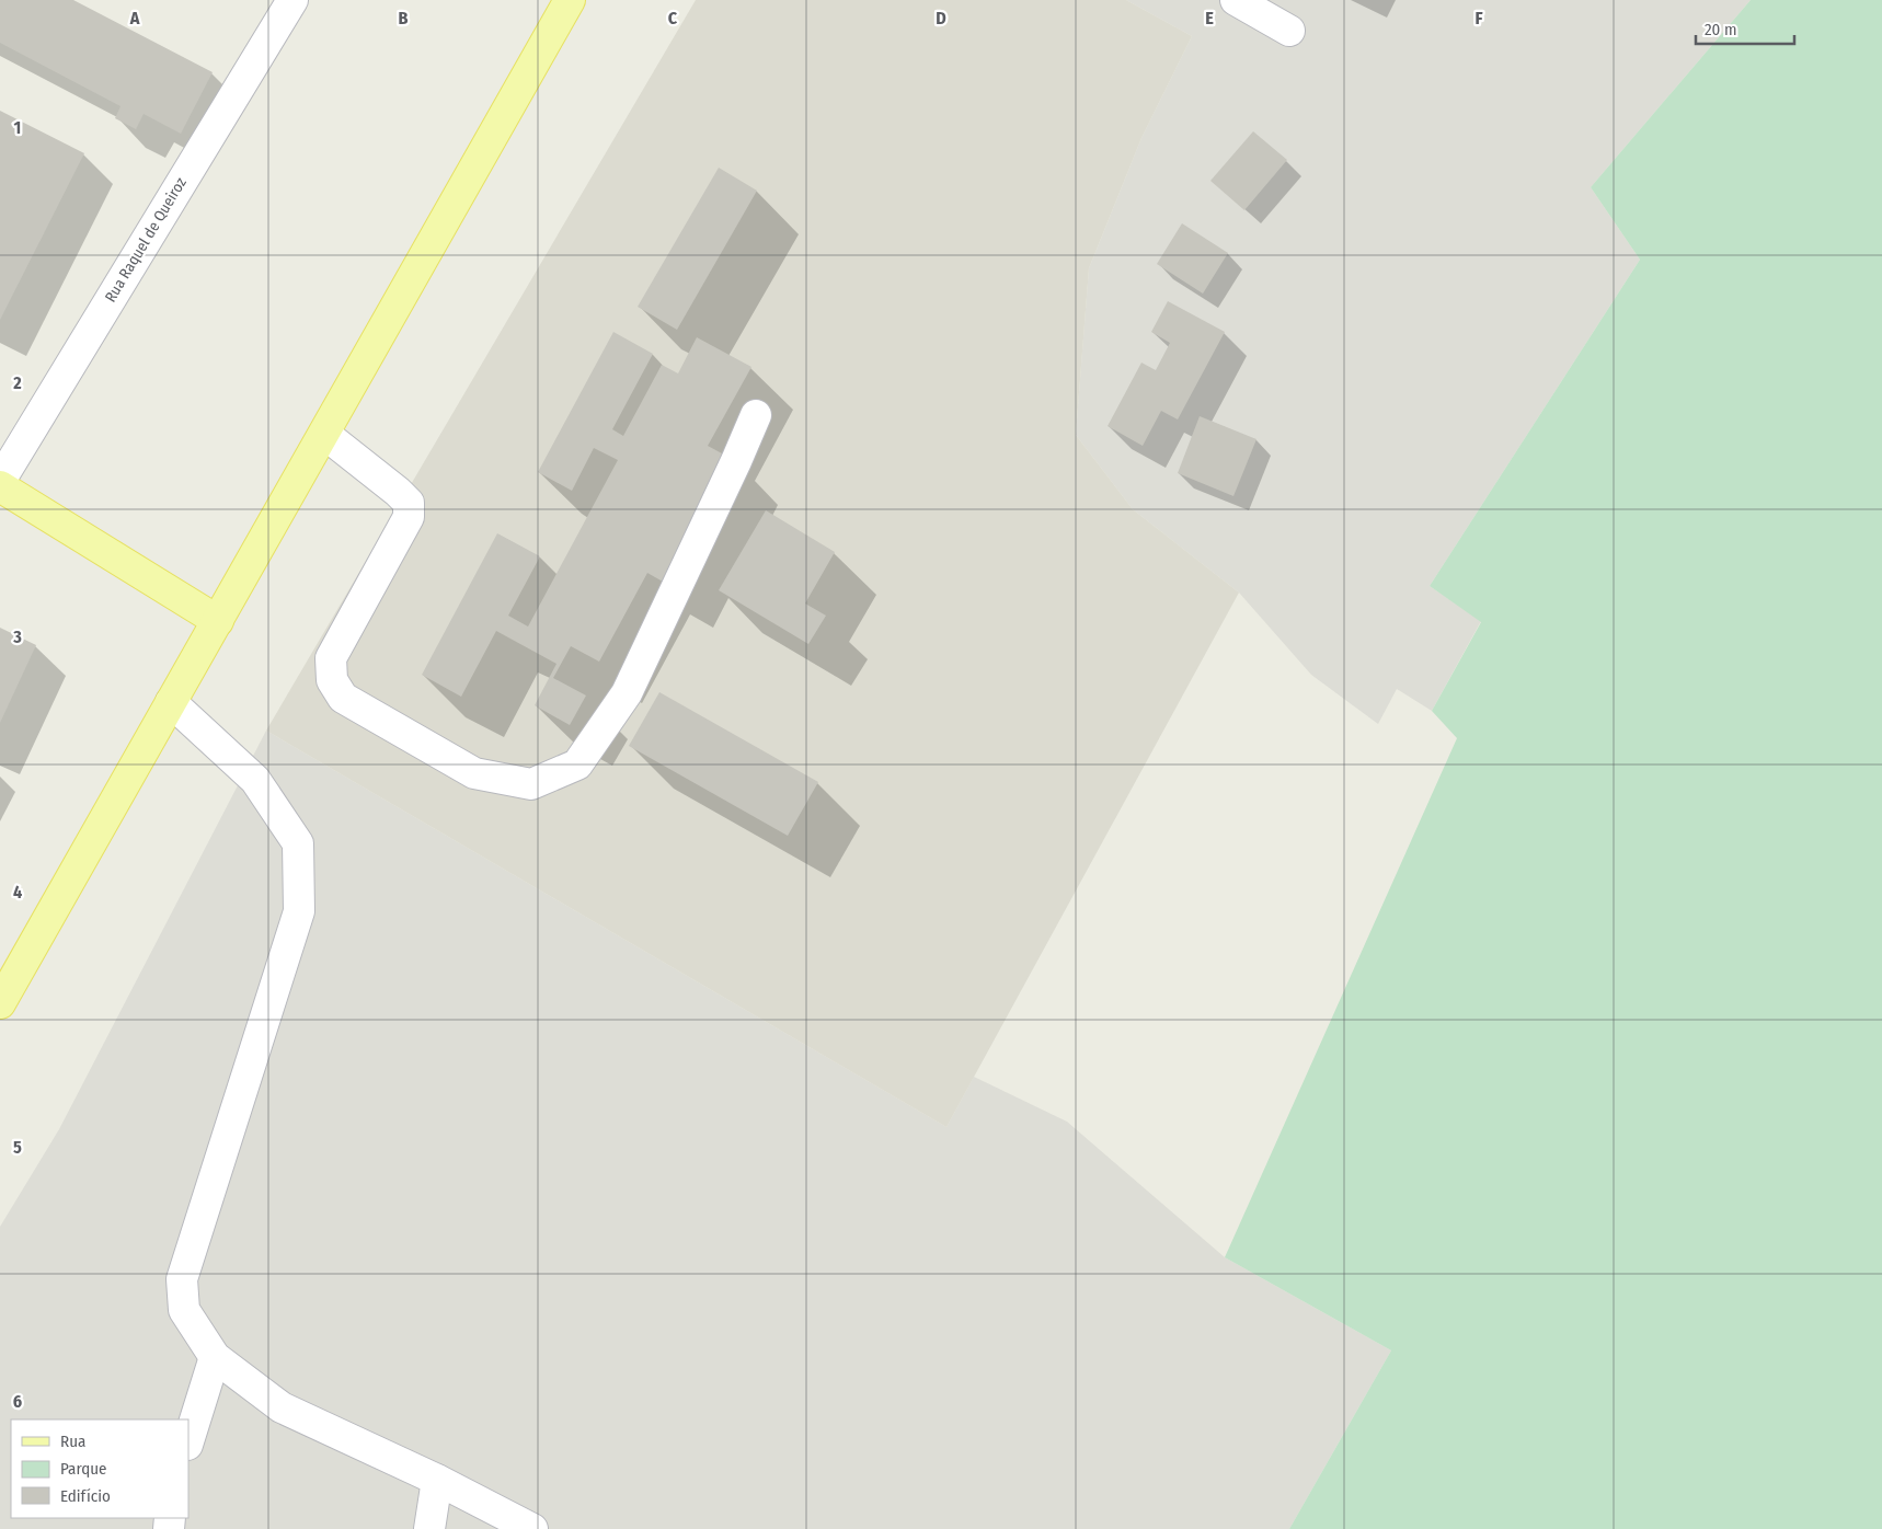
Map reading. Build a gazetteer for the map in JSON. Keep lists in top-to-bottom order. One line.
{"streets":{"street":["Rua Raquel de Queiroz"]},"legend":["Rua","Parque","Edifício"],"scale_bar":"20 m","grid":{"columns":["A","B","C","D","E","F"],"rows":["1","2","3","4","5","6"]}}
